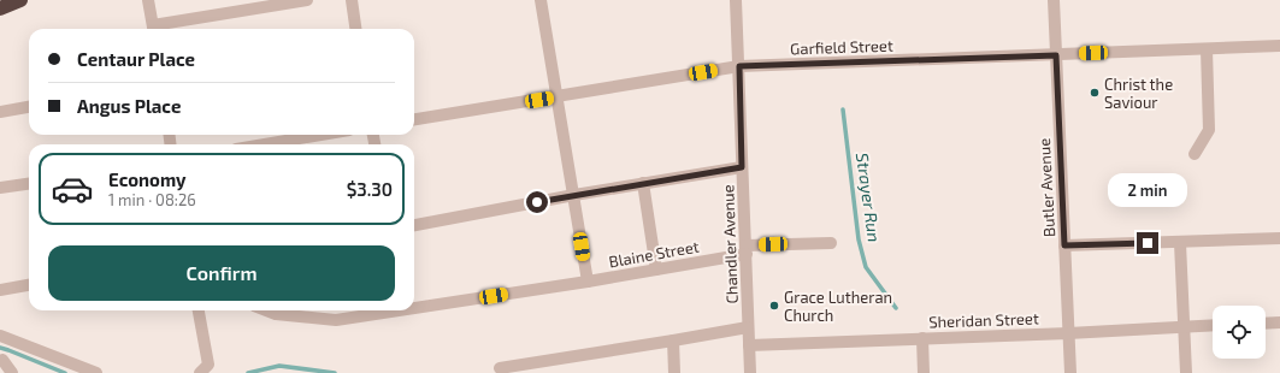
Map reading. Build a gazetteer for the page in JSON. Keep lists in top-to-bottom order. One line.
{"streets":{"street":["Garfield Street","Butler Avenue","Chandler Avenue","Blaine Street","Sheridan Street"]},"crossings":[["Garfield Street","Butler Avenue"],["Garfield Street","Chandler Avenue"],["Butler Avenue","Sheridan Street"],["Chandler Avenue","Blaine Street"],["Chandler Avenue","Sheridan Street"]],"water":["Strayer Run"],"places":["Christ the Saviour","Grace Lutheran Church"],"page":{"banner":["Centaur Place","Angus Place"],"list":[{"name":"Economy","note":"1 min · 08:26","value":"$3.30"}],"bubble":"2 min","buttons":"Confirm"}}
